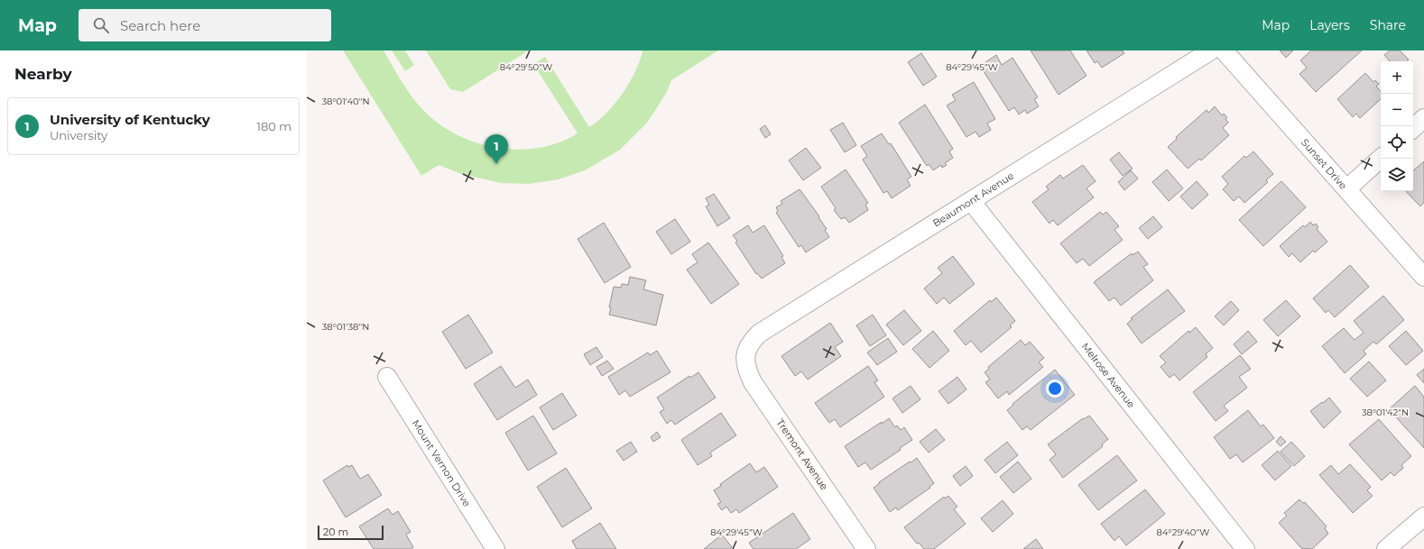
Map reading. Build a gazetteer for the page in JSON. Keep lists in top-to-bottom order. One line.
{"streets":{"street":["Sunset Drive","Beaumont Avenue","Melrose Avenue","Tremont Avenue","Mount Vernon Drive"]},"crossings":[["Beaumont Avenue","Melrose Avenue"],["Beaumont Avenue","Tremont Avenue"]],"scale_bar":"20 m","page":{"header":"Map","search":"Search here","nav":["Map","Layers","Share"],"heading":"Nearby","map_buttons":["+","−"],"list":[{"mark":"1","name":"University of Kentucky","note":"University","value":"180 m"}],"pins":"1","scale":"20 m"},"coordinates":["84°29'50\"W","84°29'45\"W","38°01'40\"N","38°01'38\"N","38°01'42\"N","84°29'40\"W"]}
